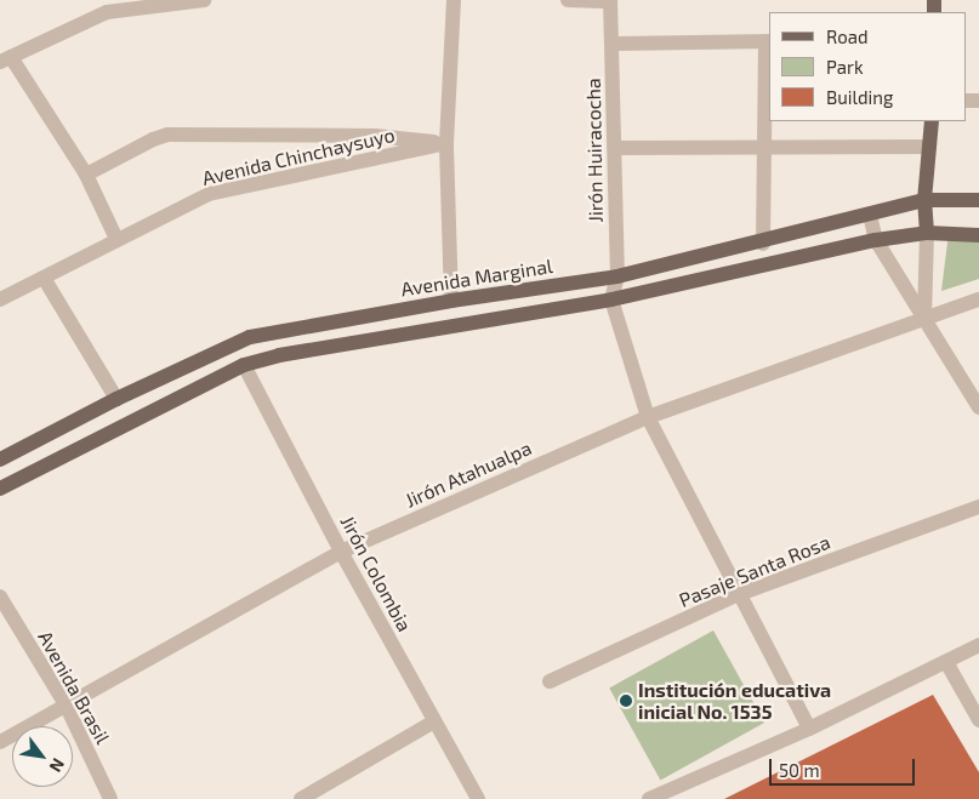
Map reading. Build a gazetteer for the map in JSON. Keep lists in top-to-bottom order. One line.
{"streets":{"main road":["Avenida Marginal"],"street":["Jirón Huiracocha","Avenida Chinchaysuyo","Jirón Atahualpa","Pasaje Santa Rosa","Jirón Colombia","Avenida Brasil"]},"crossings":[["Jirón Huiracocha","Avenida Marginal"],["Jirón Atahualpa","Jirón Colombia"],["Jirón Atahualpa","Avenida Brasil"]],"places":["Institución educativa inicial No. 1535"],"legend":["Road","Park","Building"],"scale_bar":"50 m","north":"bottom right"}
